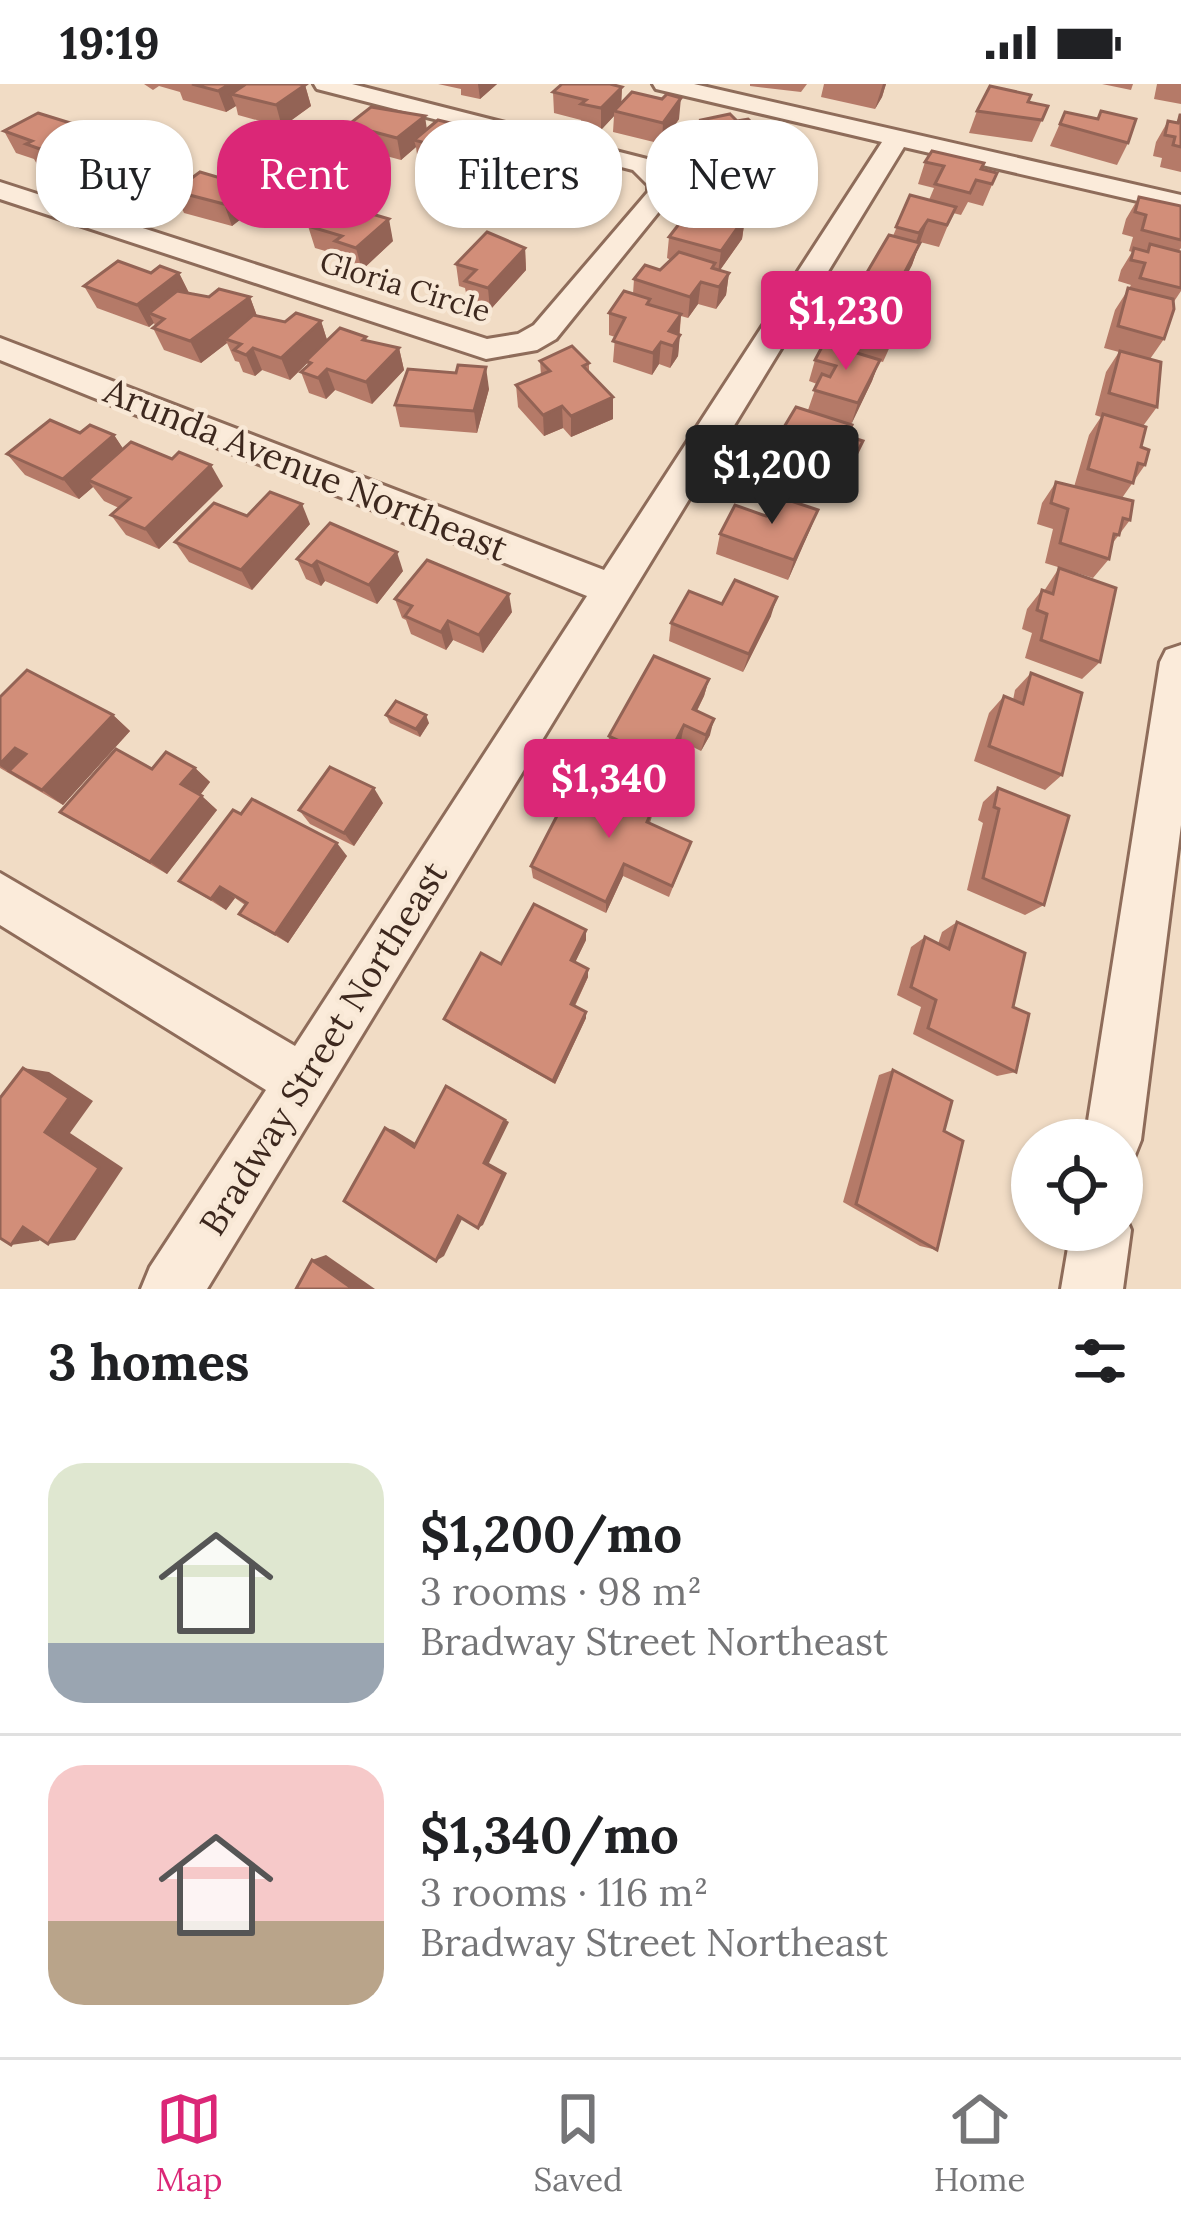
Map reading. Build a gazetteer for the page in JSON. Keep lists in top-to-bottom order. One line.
{"streets":{"street":["Gloria Circle","Arunda Avenue Northeast","Bradway Street Northeast"]},"crossings":[["Arunda Avenue Northeast","Bradway Street Northeast"]],"page":{"status":"19:19","chip":["Buy","Rent","Filters","New"],"price":["$1,230","$1,200","$1,340"],"heading":"3 homes","list":[{"name":"$1,200/mo","note":"3 rooms · 98 m² · Bradway Street Northeast"},{"name":"$1,340/mo","note":"3 rooms · 116 m² · Bradway Street Northeast"}],"tabs":["Map","Saved","Home"]}}
